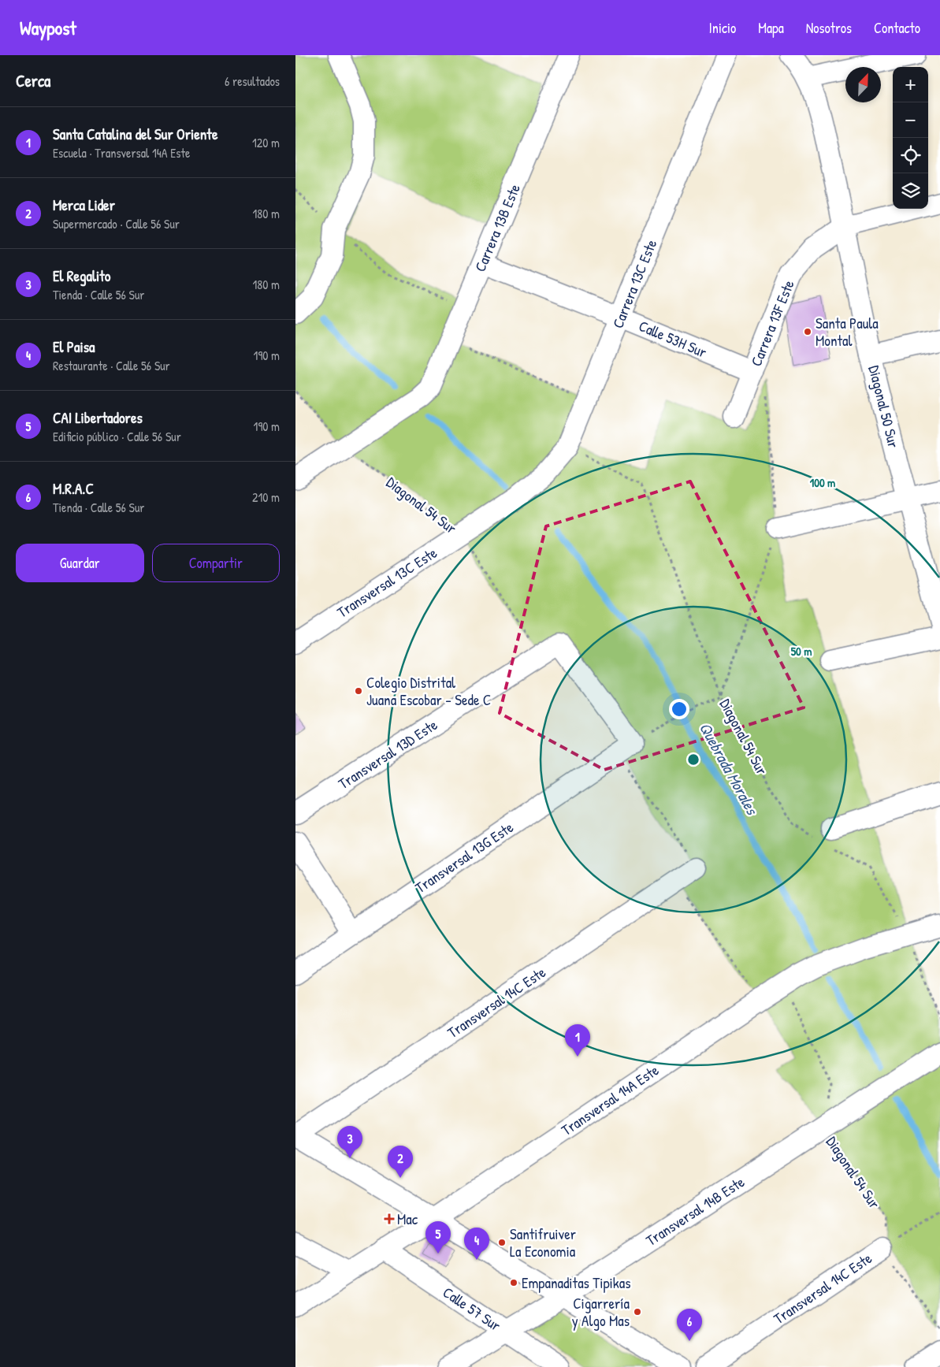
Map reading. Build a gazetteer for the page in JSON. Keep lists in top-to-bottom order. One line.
{"streets":{"street":["Carrera 13B Este","Carrera 13C Este","Carrera 13F Este","Calle 53H Sur","Diagonal 50 Sur","Transversal 13C Este","Transversal 13D Este","Transversal 13G Este","Transversal 14C Este","Transversal 14A Este","Transversal 14B Este","Calle 57 Sur"],"path":["Diagonal 54 Sur"]},"crossings":[["Carrera 13B Este","Calle 53H Sur"],["Carrera 13B Este","Diagonal 54 Sur"],["Carrera 13C Este","Calle 53H Sur"],["Carrera 13C Este","Diagonal 54 Sur"],["Carrera 13C Este","Transversal 13C Este"],["Carrera 13F Este","Calle 53H Sur"],["Carrera 13F Este","Diagonal 50 Sur"],["Diagonal 54 Sur","Transversal 13C Este"],["Diagonal 54 Sur","Transversal 13D Este"],["Diagonal 54 Sur","Transversal 14C Este"],["Diagonal 54 Sur","Transversal 14A Este"],["Diagonal 54 Sur","Transversal 14B Este"],["Transversal 13D Este","Transversal 13G Este"],["Transversal 14A Este","Calle 57 Sur"],["Transversal 14B Este","Calle 57 Sur"]],"water":["Quebrada Morales"],"places":{"other":["Santa Paula Montal","Colegio Distrital Juana Escobar - Sede C","Santifruiver La Economia","Empanaditas Tipikas","Cigarrería y Algo Mas"],"health":["Mac"]},"north":"top right","page":{"header":"Waypost","nav":["Inicio","Mapa","Nosotros","Contacto"],"heading":["Cerca","6 resultados"],"map_buttons":["+","−"],"list":[{"mark":"1","name":"Santa Catalina del Sur Oriente","note":"Escuela · Transversal 14A Este","value":"120 m"},{"mark":"2","name":"Merca Lider","note":"Supermercado · Calle 56 Sur","value":"180 m"},{"mark":"3","name":"El Regalito","note":"Tienda · Calle 56 Sur","value":"180 m"},{"mark":"4","name":"El Paisa","note":"Restaurante · Calle 56 Sur","value":"190 m"},{"mark":"5","name":"CAI Libertadores","note":"Edificio público · Calle 56 Sur","value":"190 m"},{"mark":"6","name":"M.R.A.C","note":"Tienda · Calle 56 Sur","value":"210 m"}],"buttons":["Guardar","Compartir"],"pins":["1","3","2","5","4","6"]},"rings":["100 m","50 m"]}
